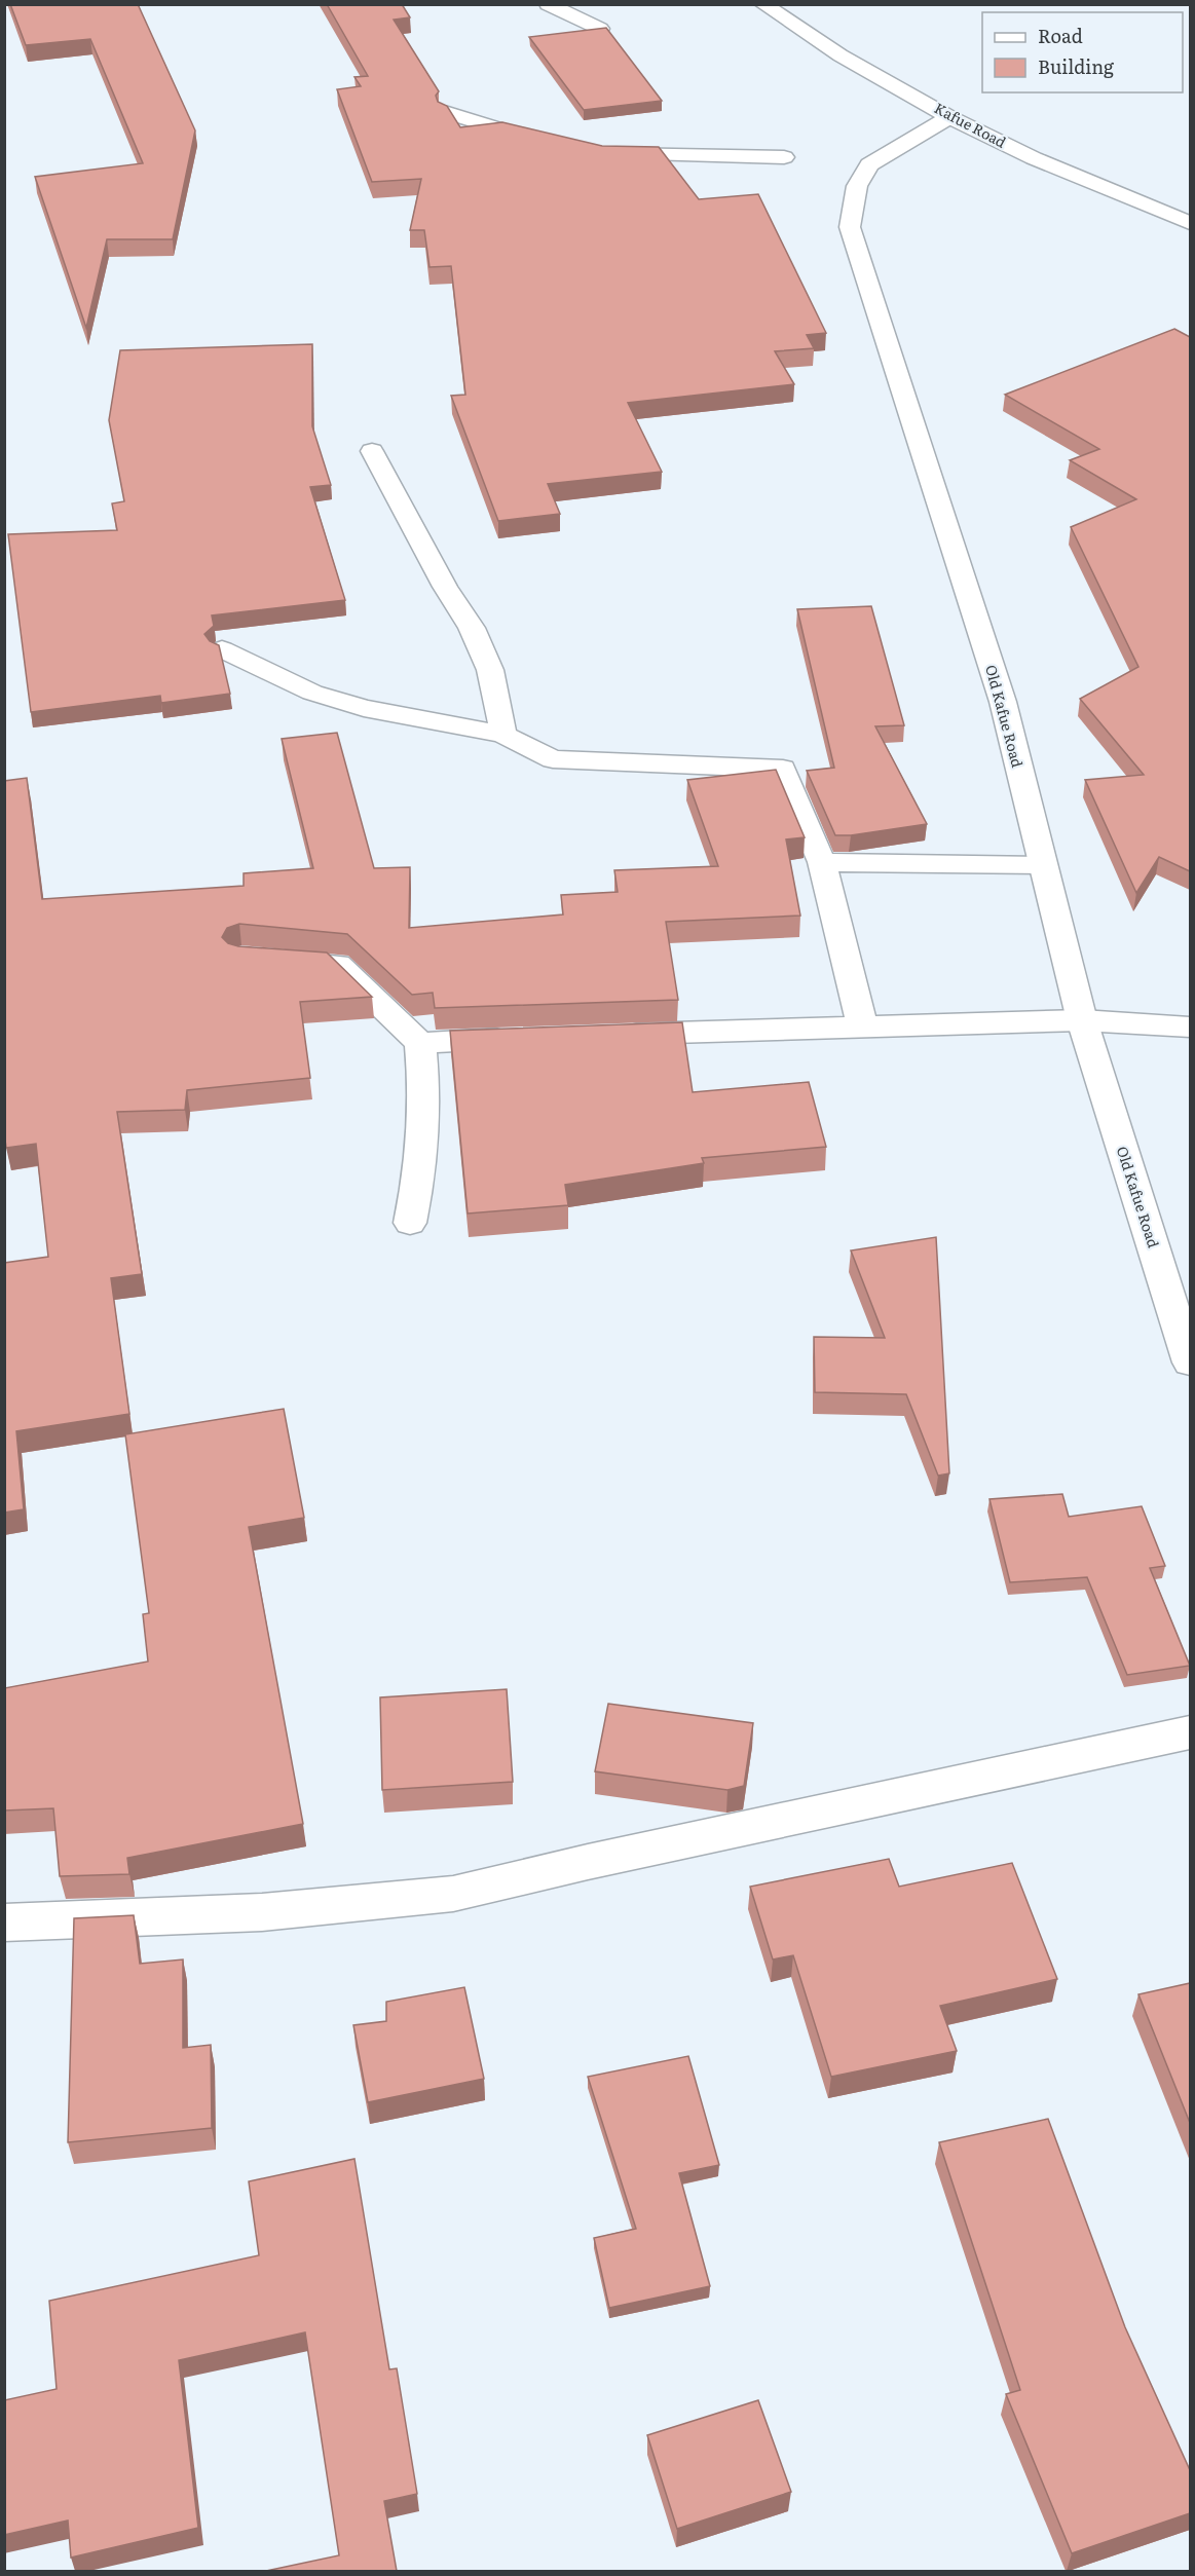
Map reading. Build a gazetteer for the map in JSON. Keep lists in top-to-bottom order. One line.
{"streets":{"main road":["Kafue Road","Old Kafue Road"]},"crossings":[["Kafue Road","Old Kafue Road"]],"legend":["Road","Building"]}
